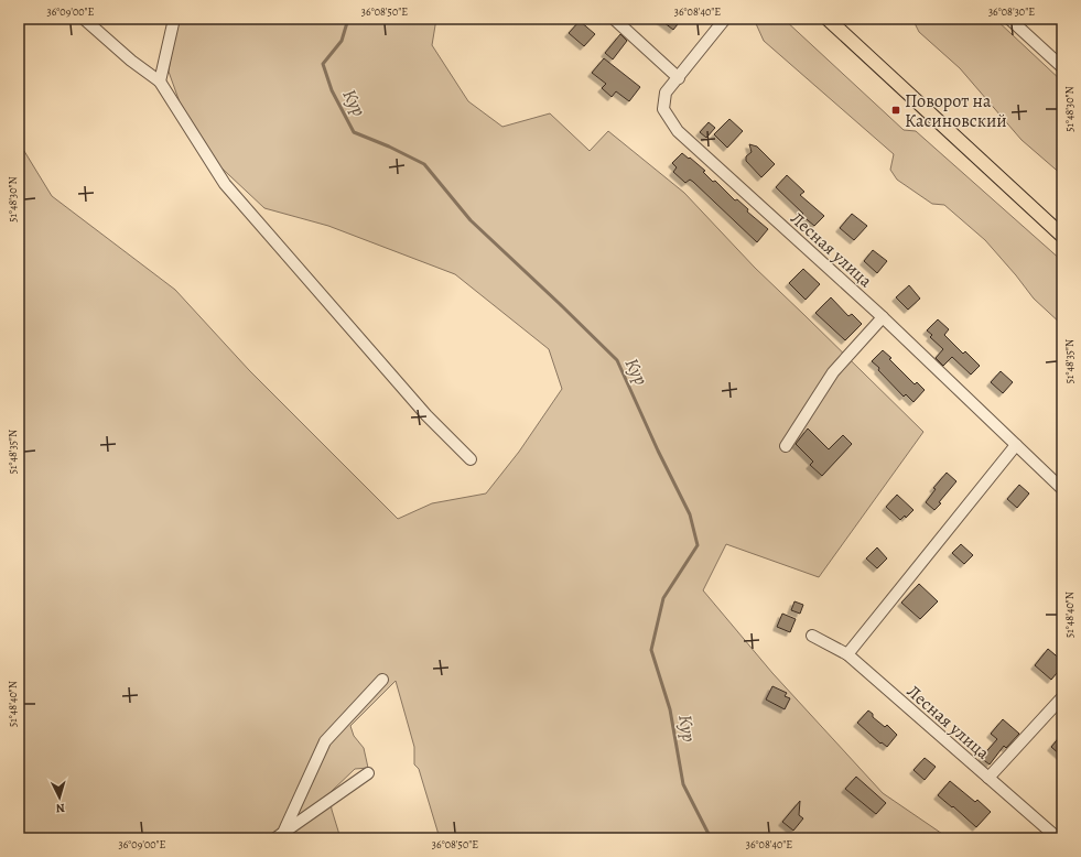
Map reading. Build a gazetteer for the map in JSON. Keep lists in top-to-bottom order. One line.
{"streets":{"street":["Лесная улица"]},"water":["Кур"],"places":{"transit":["Поворот на Касиновский"]},"north":"bottom","coordinates":["36°09'00\"E","36°08'50\"E","36°08'40\"E","36°08'30\"E","51°48'30\"N","51°48'35\"N","51°48'40\"N"]}
